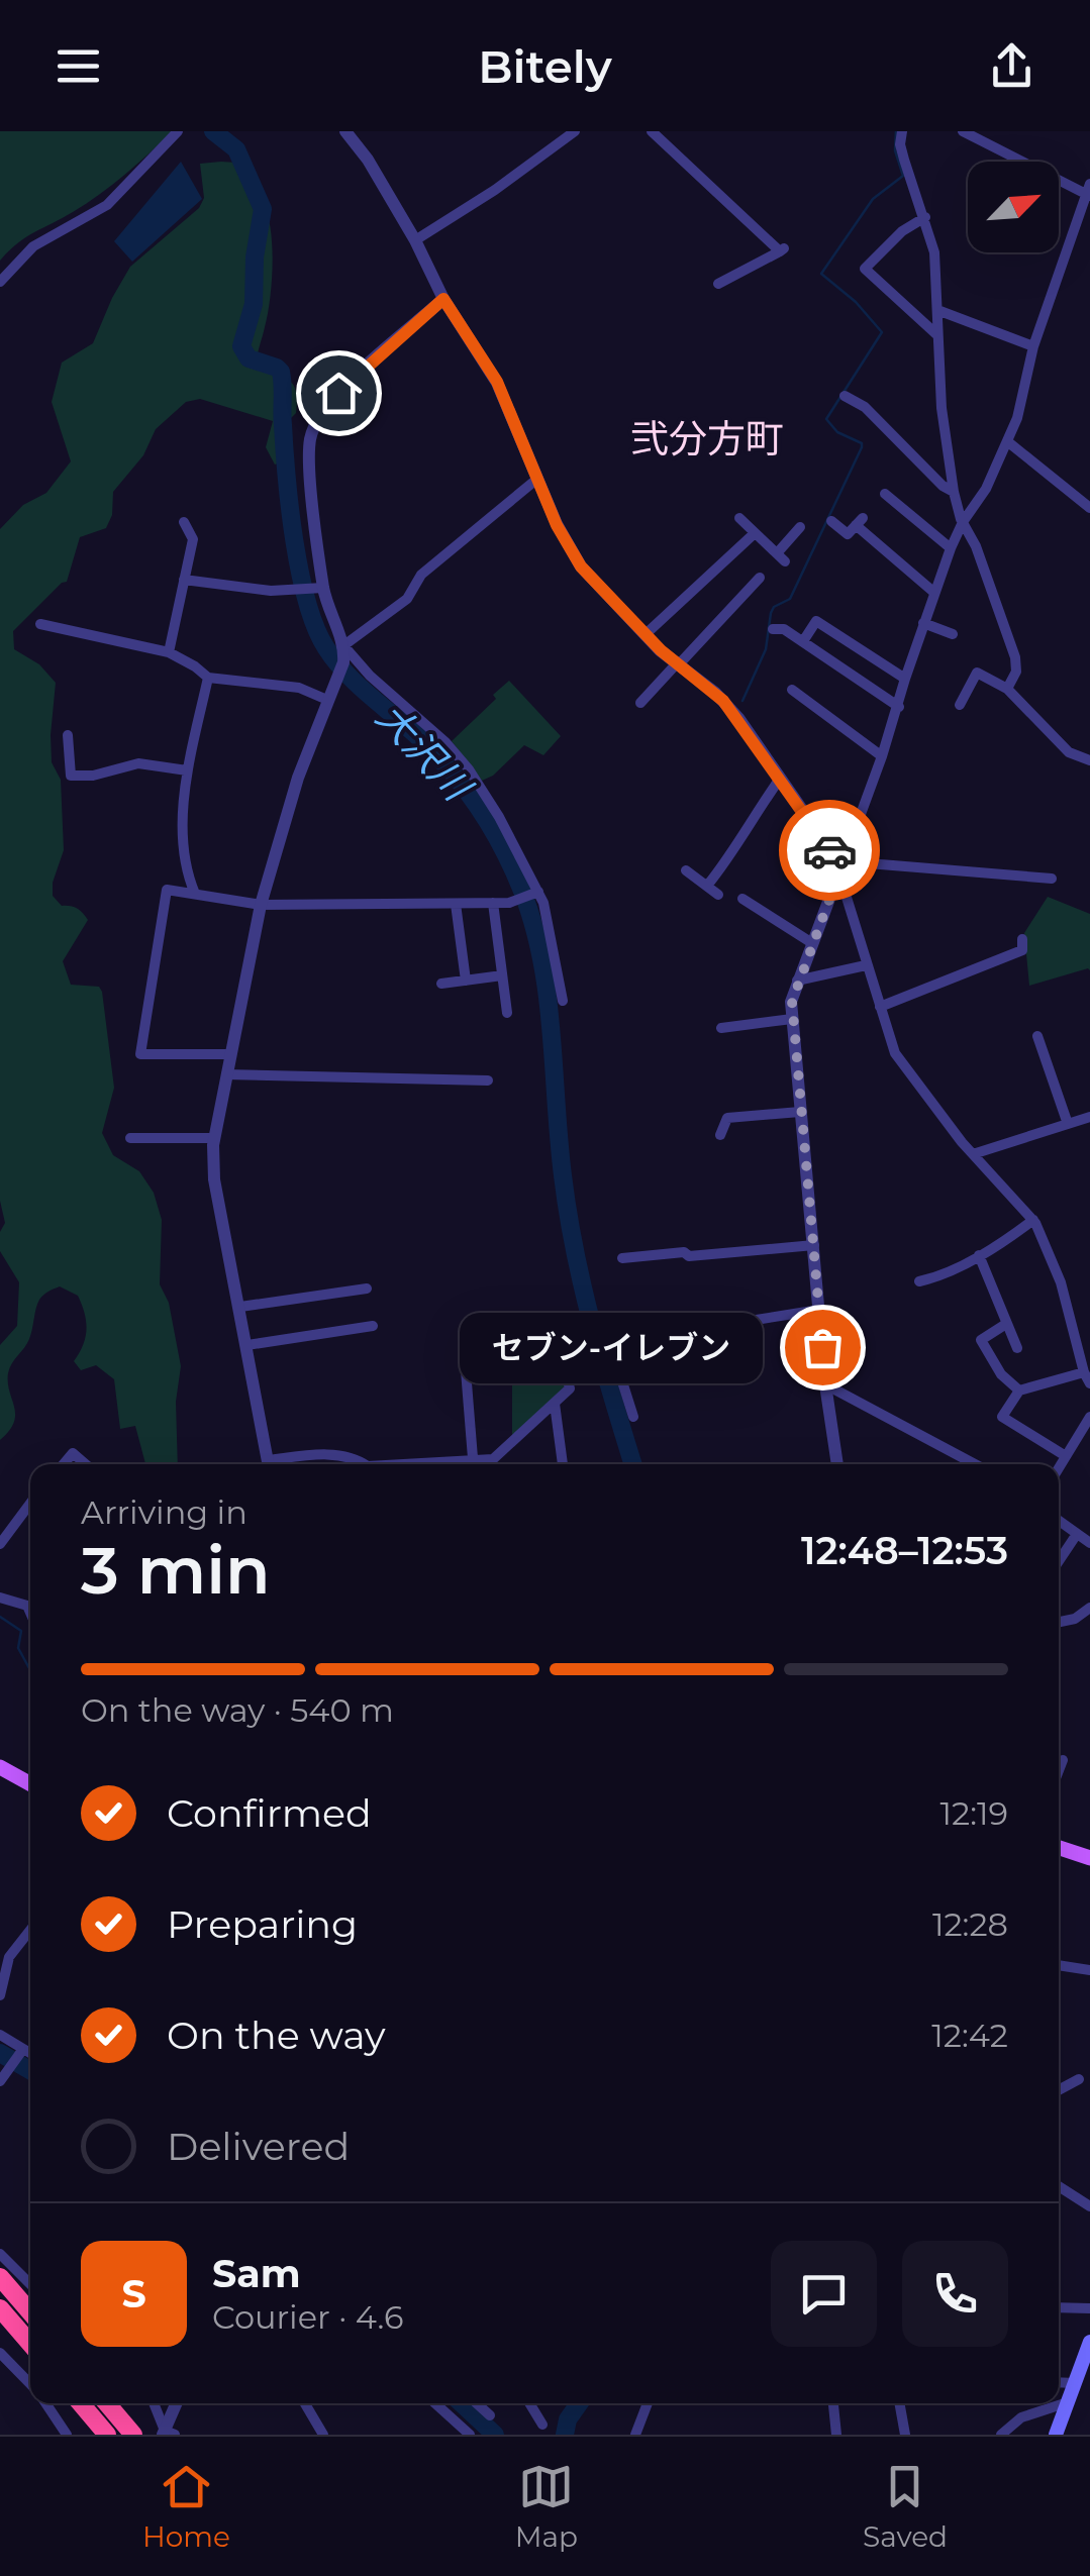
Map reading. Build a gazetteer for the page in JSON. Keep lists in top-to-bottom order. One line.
{"districts":["弐分方町"],"water":["大沢川"],"places":["セブン-イレブン"],"north":"top right","page":{"header":"Bitely","bubble":"セブン-イレブン","heading":["3 min","Arriving in","12:48–12:53"],"panel":["Sam","Courier · 4.6"],"bar":"On the way · 540 m","list":[["Confirmed","12:19"],["Preparing","12:28"],["On the way","12:42"],"Delivered"],"round":"S","tabs":["Home","Map","Saved"]}}
